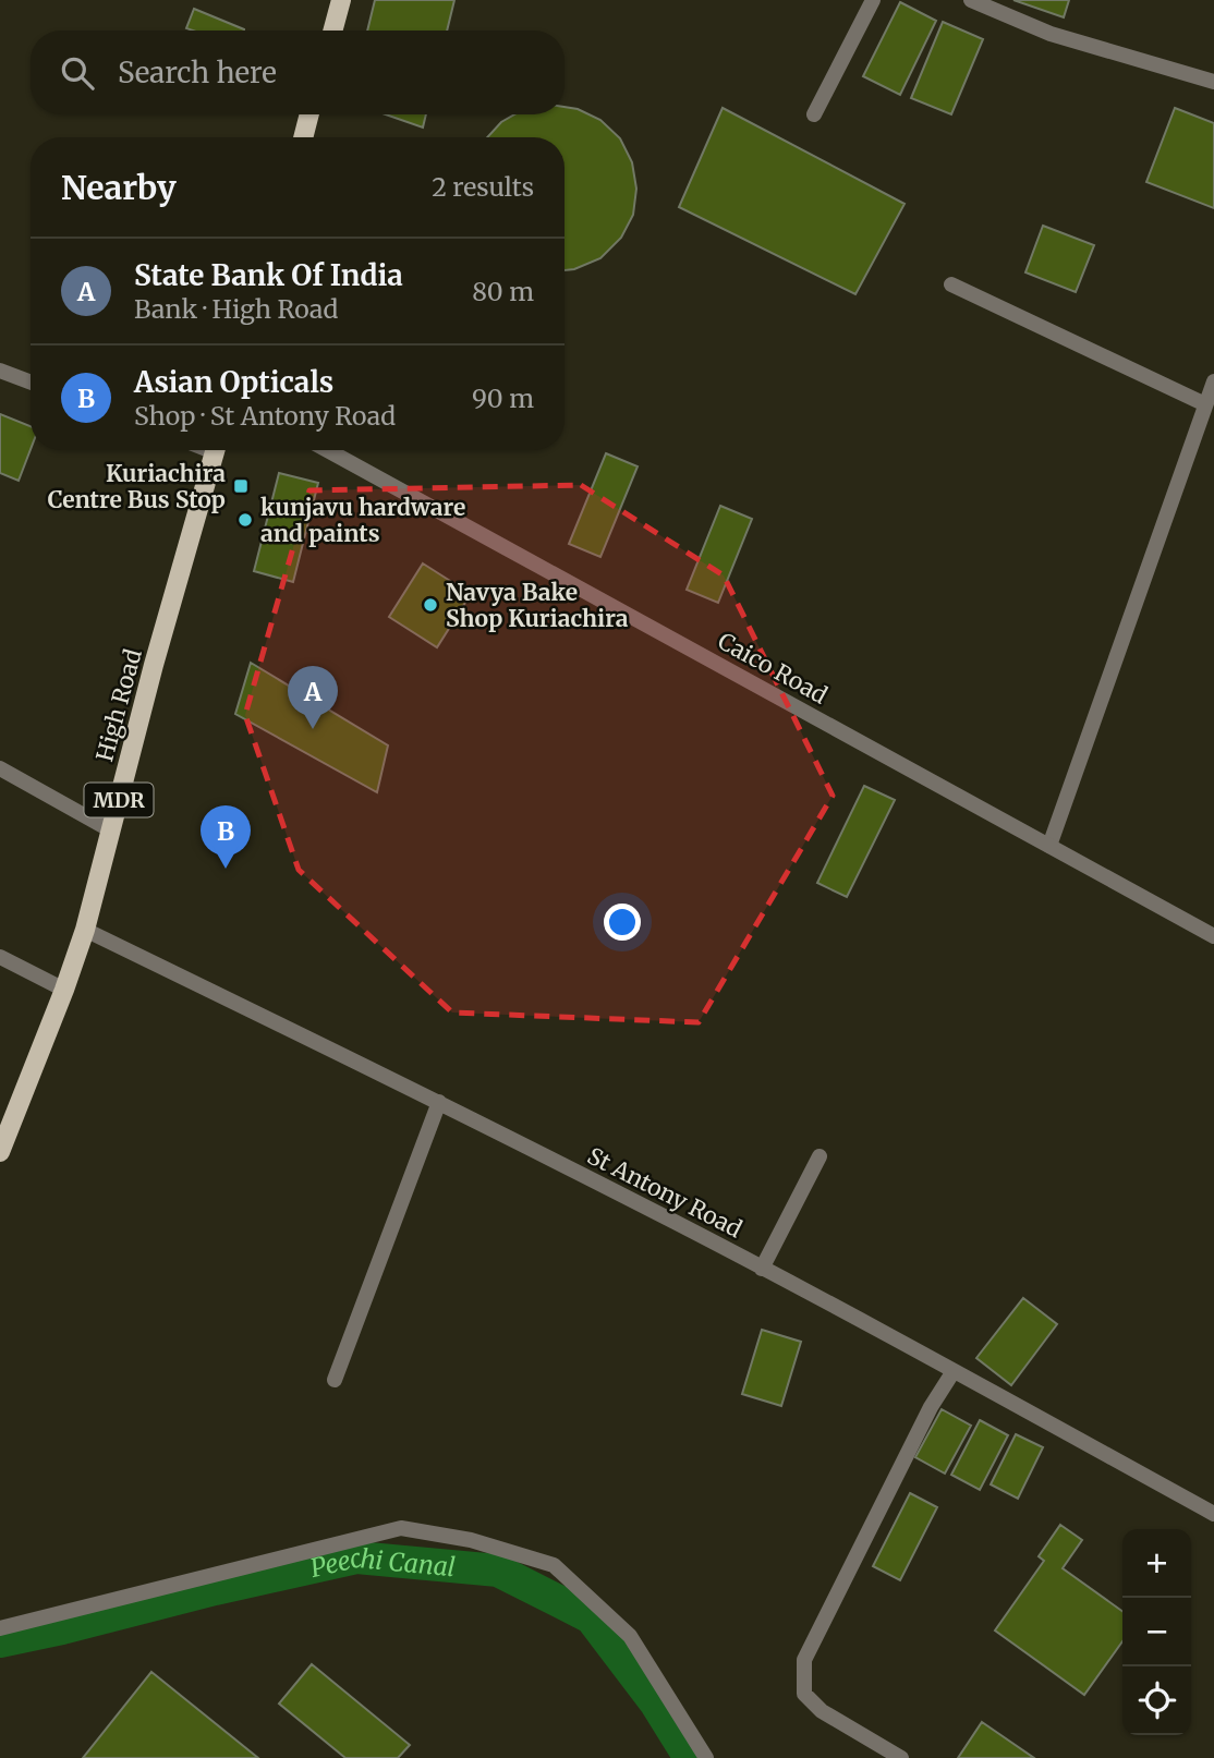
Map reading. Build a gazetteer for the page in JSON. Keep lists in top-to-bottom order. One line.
{"streets":{"main road":["High Road","MDR"],"street":["Caico Road","St Antony Road"]},"crossings":[["High Road","St Antony Road"]],"water":["Peechi Canal"],"places":{"transit":["Kuriachira Centre Bus Stop"],"other":["kunjavu hardware and paints","Navya Bake Shop Kuriachira"]},"page":{"search":"Search here","heading":["Nearby","2 results"],"list":[{"mark":"A","name":"State Bank Of India","note":"Bank · High Road","value":"80 m"},{"mark":"B","name":"Asian Opticals","note":"Shop · St Antony Road","value":"90 m"}],"pins":["A","B"],"map_buttons":["+","−"]}}
